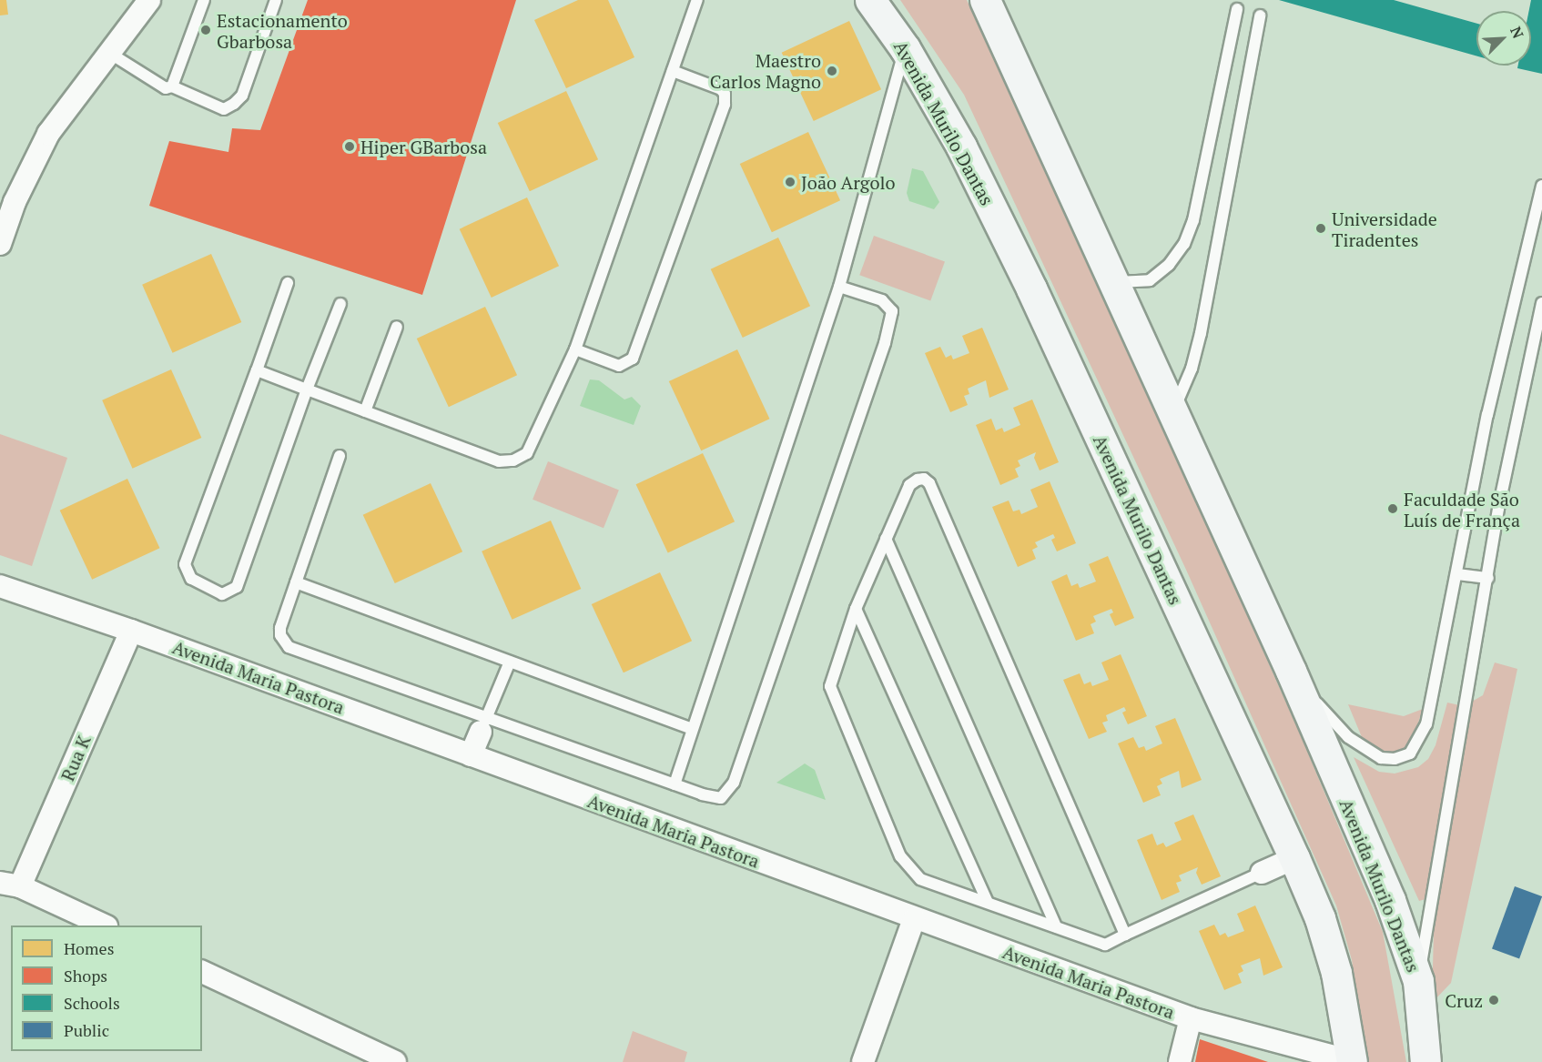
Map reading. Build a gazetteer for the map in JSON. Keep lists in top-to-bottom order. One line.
{"streets":{"main road":["Avenida Murilo Dantas"],"street":["Avenida Maria Pastora","Rua K"]},"crossings":[["Avenida Murilo Dantas","Avenida Maria Pastora"],["Avenida Maria Pastora","Rua K"]],"places":["Estacionamento Gbarbosa","Maestro Carlos Magno","Hiper GBarbosa","João Argolo","Universidade Tiradentes","Faculdade São Luís de França","Cruz"],"legend":["Homes","Shops","Schools","Public"],"north":"top right"}
